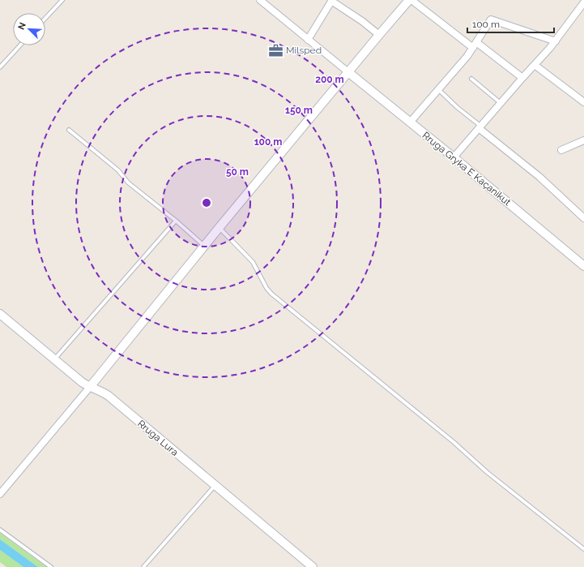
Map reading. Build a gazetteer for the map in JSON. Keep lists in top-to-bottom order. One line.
{"streets":{"street":["Rruga Gryka E Kaçanikut","Rruga Lura"]},"places":{"office":["Milsped"]},"scale_bar":"100 m","north":"top left","rings":["200 m","150 m","100 m","50 m"]}
